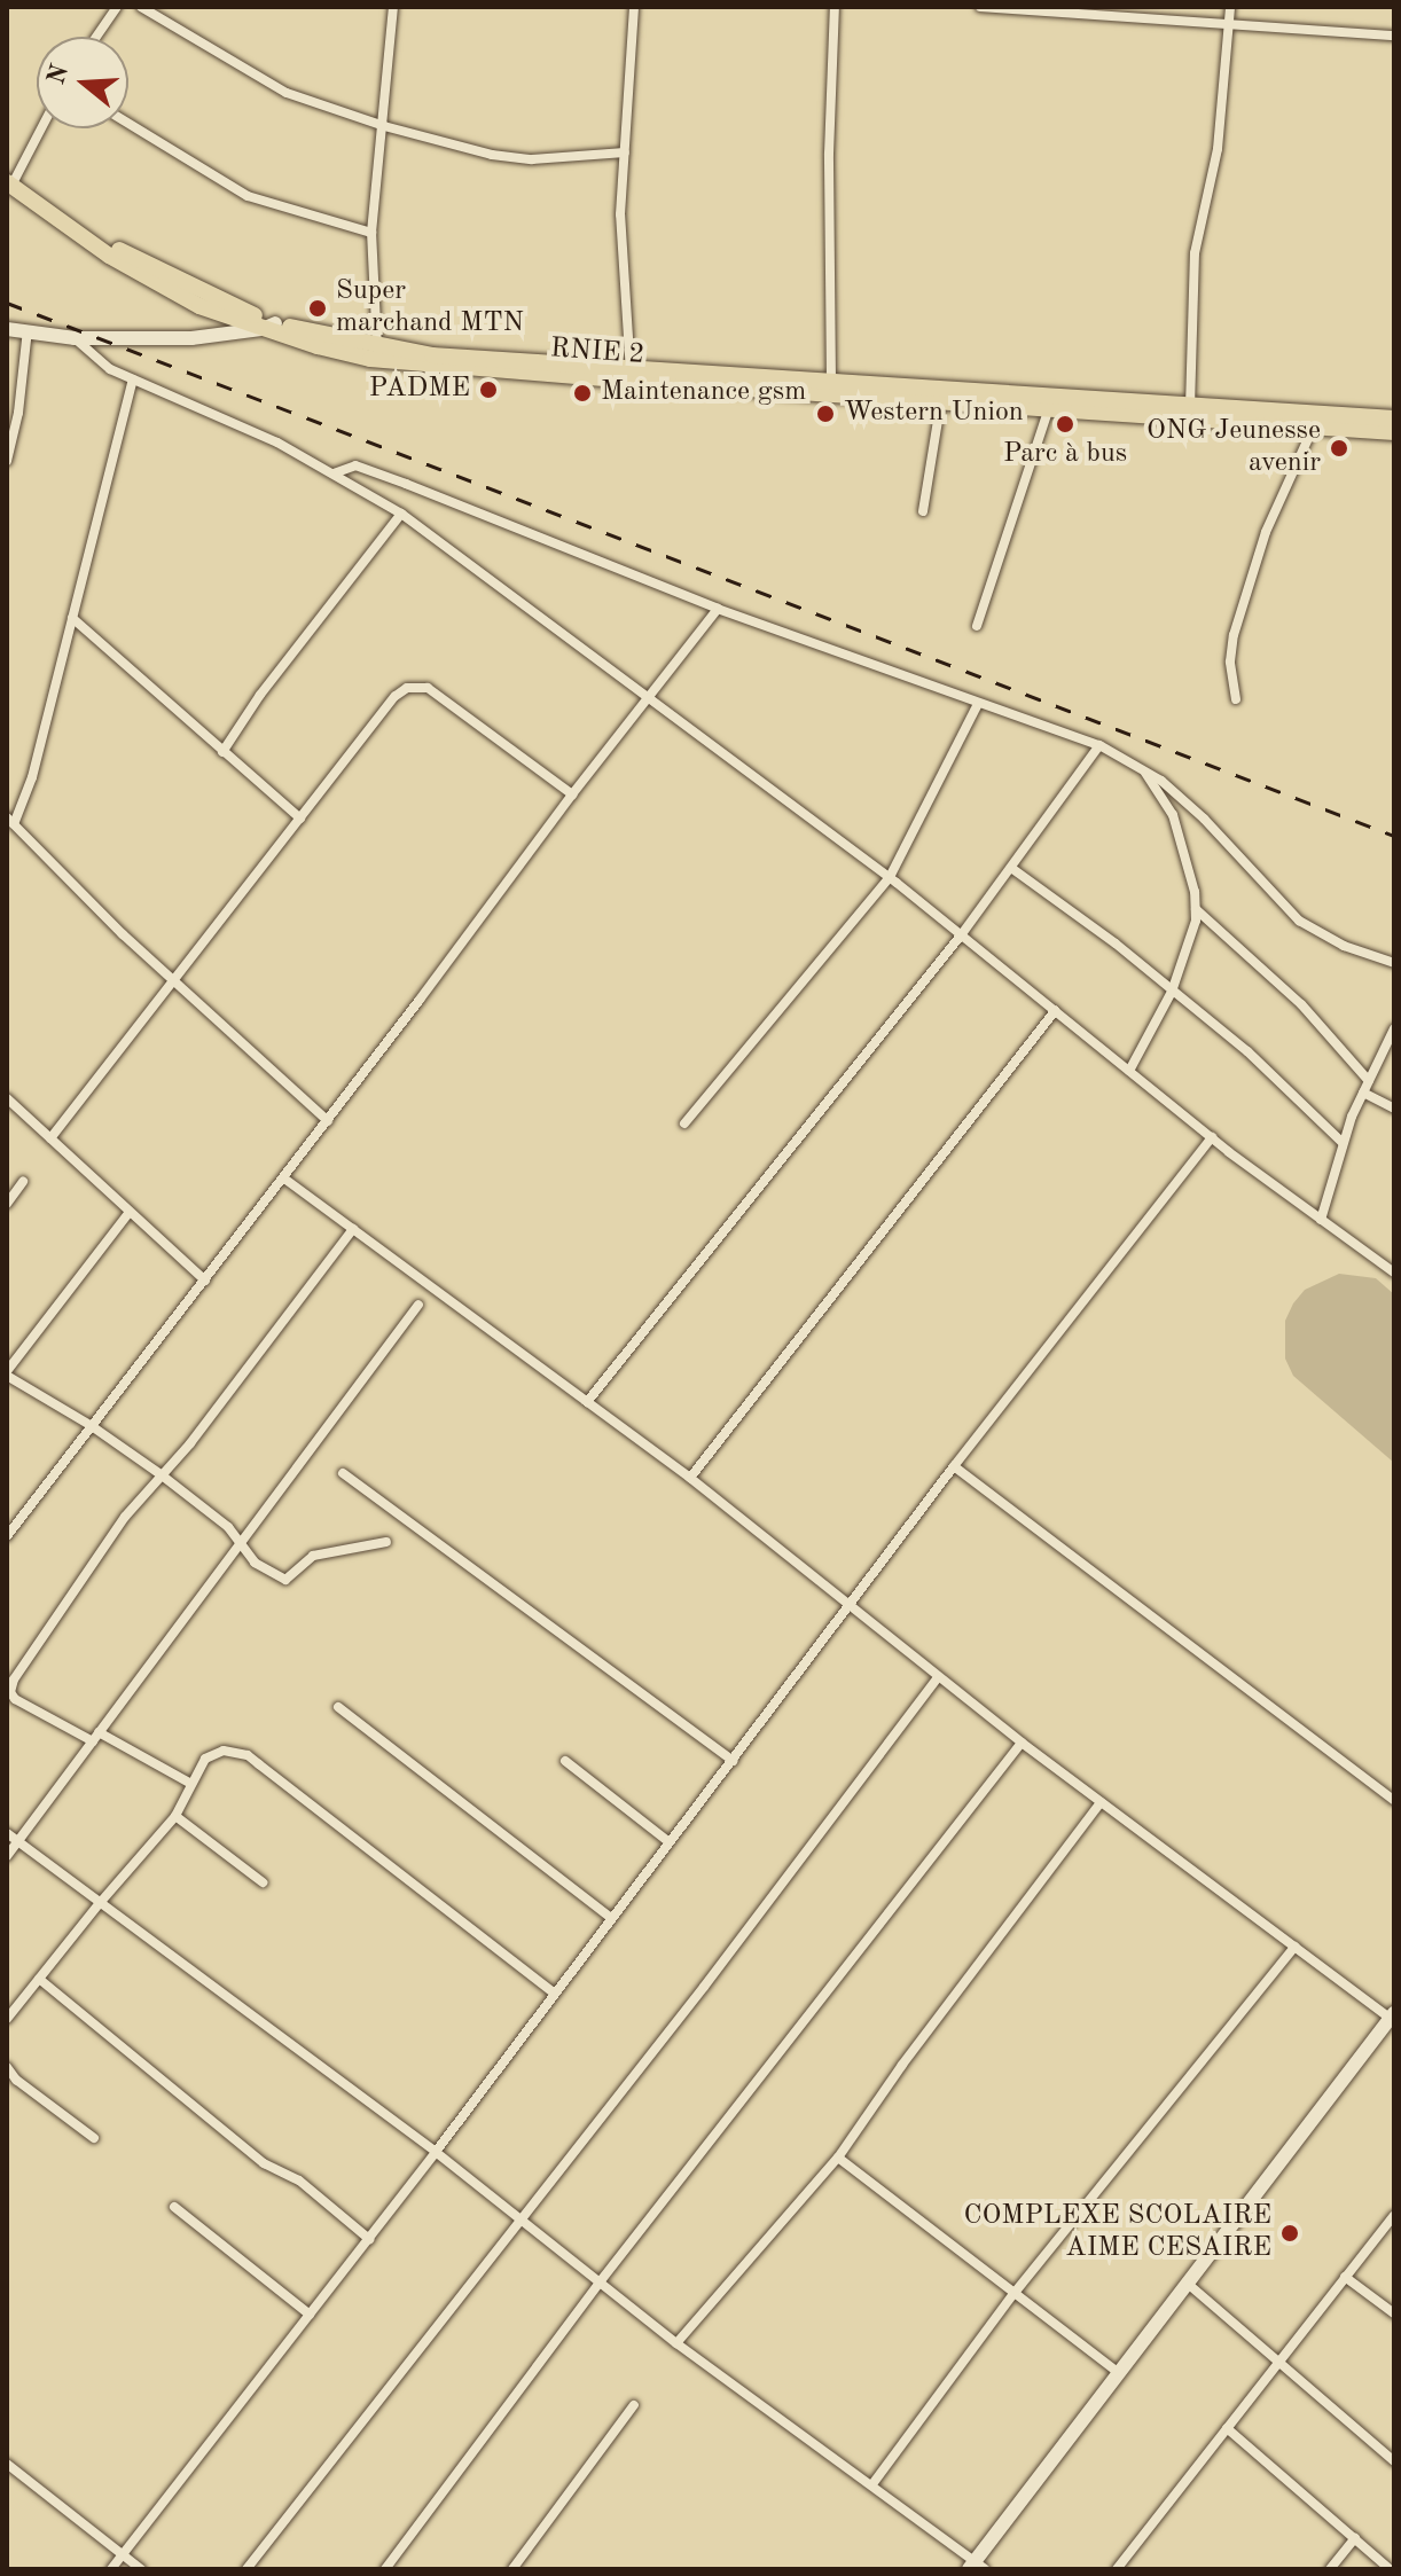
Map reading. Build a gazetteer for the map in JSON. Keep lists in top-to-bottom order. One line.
{"streets":{"highway":["RNIE 2"]},"places":["Super marchand MTN","PADME","Maintenance gsm","Western Union","Parc à bus","ONG Jeunesse avenir","COMPLEXE SCOLAIRE AIME CESAIRE"],"north":"left"}
